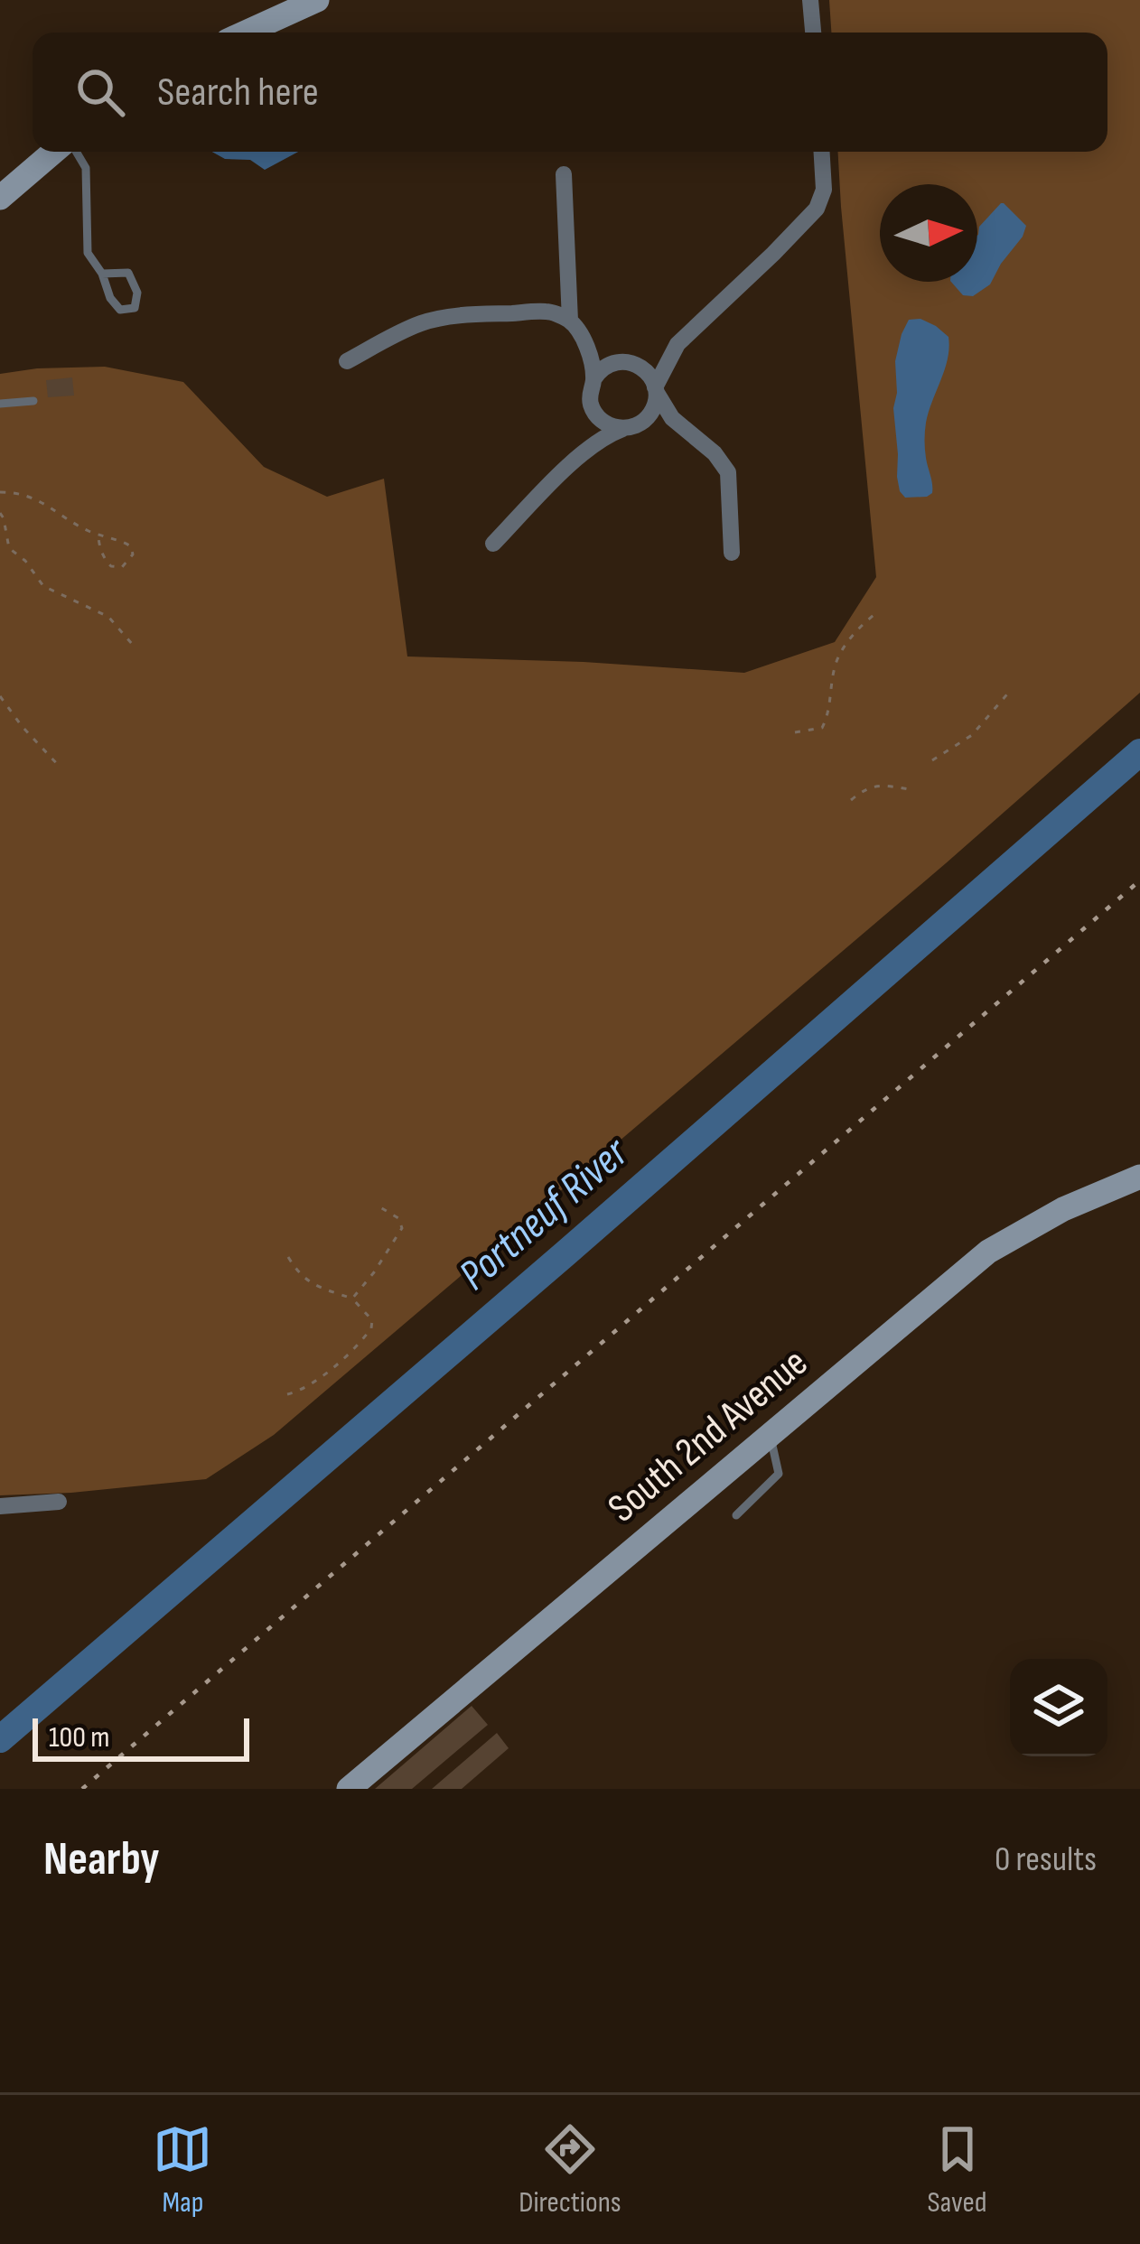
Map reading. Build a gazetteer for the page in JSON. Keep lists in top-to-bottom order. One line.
{"streets":{"street":["South 2nd Avenue"]},"water":["Portneuf River"],"scale_bar":"100 m","north":"right","page":{"search":"Search here","scale":"100 m","heading":["Nearby","0 results"],"nav":["Map","Directions","Saved"]}}
